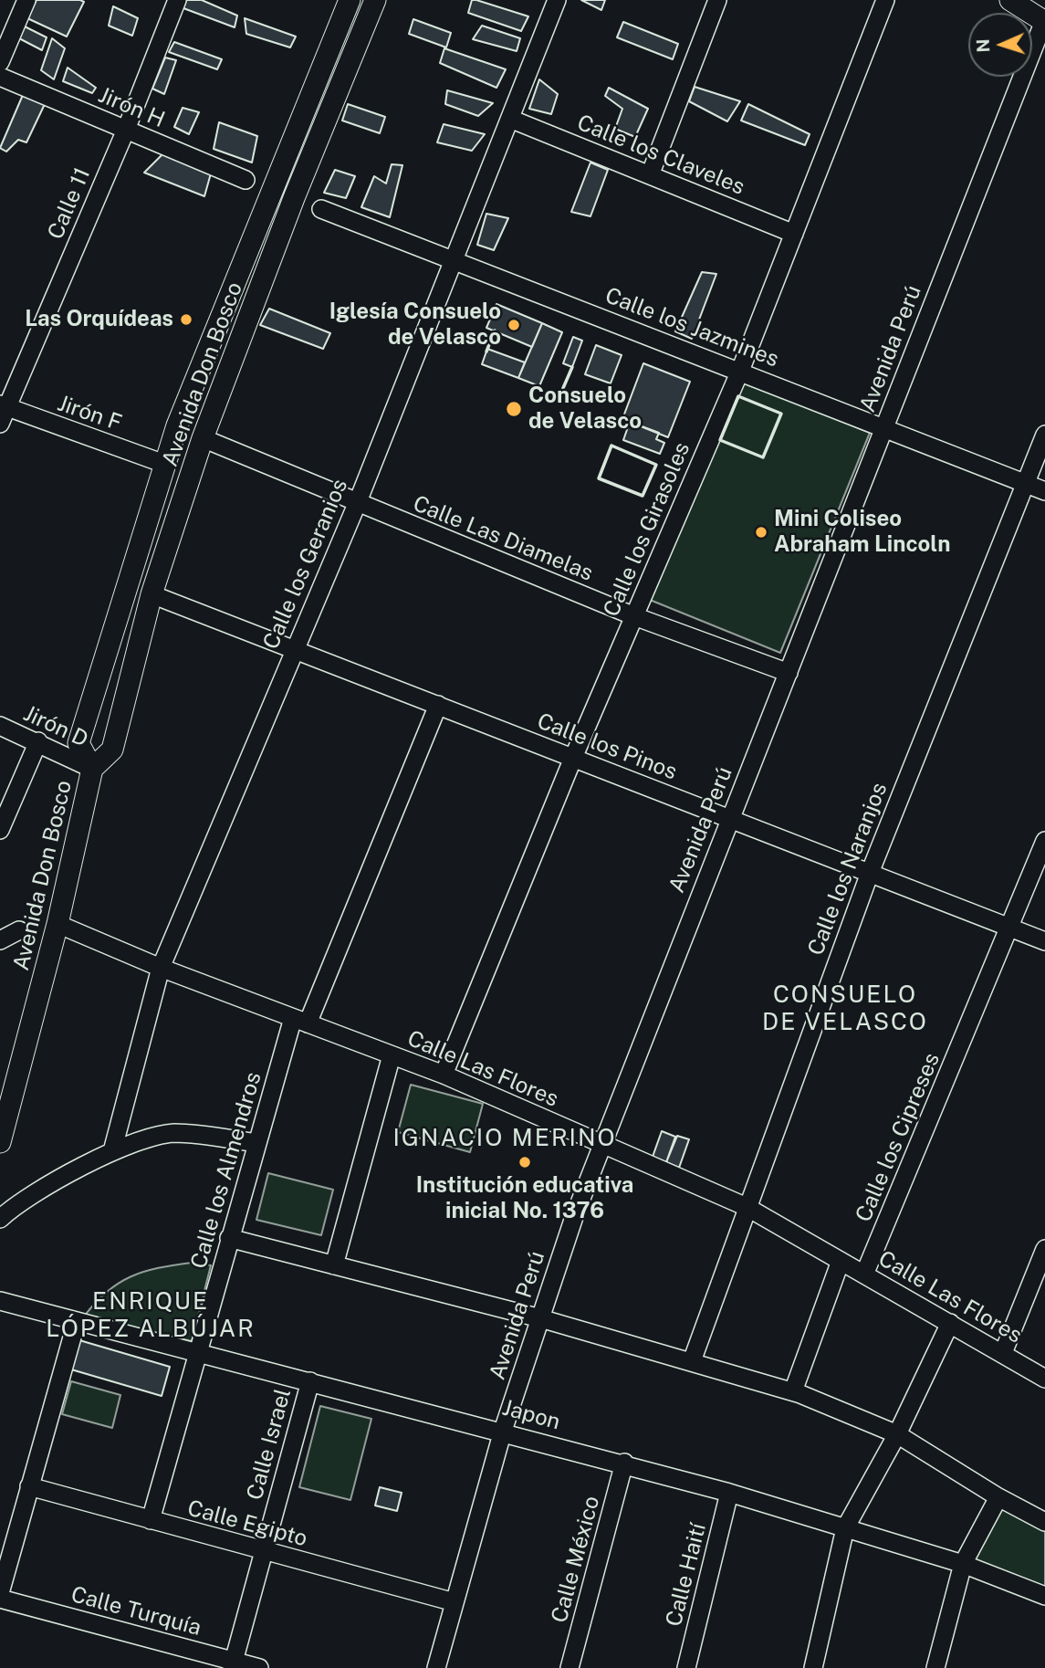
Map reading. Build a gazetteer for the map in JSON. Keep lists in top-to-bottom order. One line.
{"streets":{"main road":["Avenida Don Bosco"],"street":["Jirón H","Calle los Claveles","Calle 11","Calle los Jazmines","Avenida Perú","Jirón F","Calle los Girasoles","Calle Las Diamelas","Calle los Geranios","Jirón D","Calle los Pinos","Calle los Naranjos","Calle Las Flores","Calle los Cipreses","Calle los Almendros","Japon","Calle Israel","Calle Egipto","Calle México","Calle Haití","Calle Turquía"]},"crossings":[["Jirón H","Calle 11"],["Calle los Claveles","Calle los Girasoles"],["Calle los Claveles","Calle los Geranios"],["Calle 11","Jirón F"],["Calle los Jazmines","Avenida Perú"],["Calle los Jazmines","Calle los Girasoles"],["Calle los Jazmines","Calle los Geranios"],["Calle los Jazmines","Calle los Naranjos"],["Avenida Perú","Calle Las Diamelas"],["Avenida Perú","Calle los Pinos"],["Avenida Perú","Calle Las Flores"],["Avenida Perú","Japon"],["Avenida Perú","Calle Egipto"],["Avenida Don Bosco","Jirón F"],["Avenida Don Bosco","Calle Las Diamelas"],["Avenida Don Bosco","Jirón D"],["Avenida Don Bosco","Calle los Pinos"],["Avenida Don Bosco","Calle Las Flores"],["Calle los Girasoles","Calle Las Diamelas"],["Calle los Girasoles","Calle los Pinos"],["Calle los Girasoles","Calle Las Flores"],["Calle Las Diamelas","Calle los Geranios"],["Calle los Geranios","Calle los Pinos"],["Calle los Geranios","Calle Las Flores"],["Calle los Pinos","Calle los Naranjos"],["Calle los Pinos","Calle los Cipreses"],["Calle los Pinos","Calle los Almendros"],["Calle los Naranjos","Calle Las Flores"],["Calle Las Flores","Calle los Cipreses"],["Calle Las Flores","Calle los Almendros"],["Calle los Almendros","Japon"],["Calle los Almendros","Calle Egipto"],["Japon","Calle Israel"],["Japon","Calle México"],["Japon","Calle Haití"],["Calle Israel","Calle Egipto"],["Calle Israel","Calle Turquía"]],"districts":["CONSUELO DE VELASCO","IGNACIO MERINO","ENRIQUE LÓPEZ ALBÚJAR"],"places":["Las Orquídeas","Iglesía Consuelo de Velasco","Consuelo de Velasco","Mini Coliseo Abraham Lincoln","Institución educativa inicial No. 1376"],"north":"left"}
